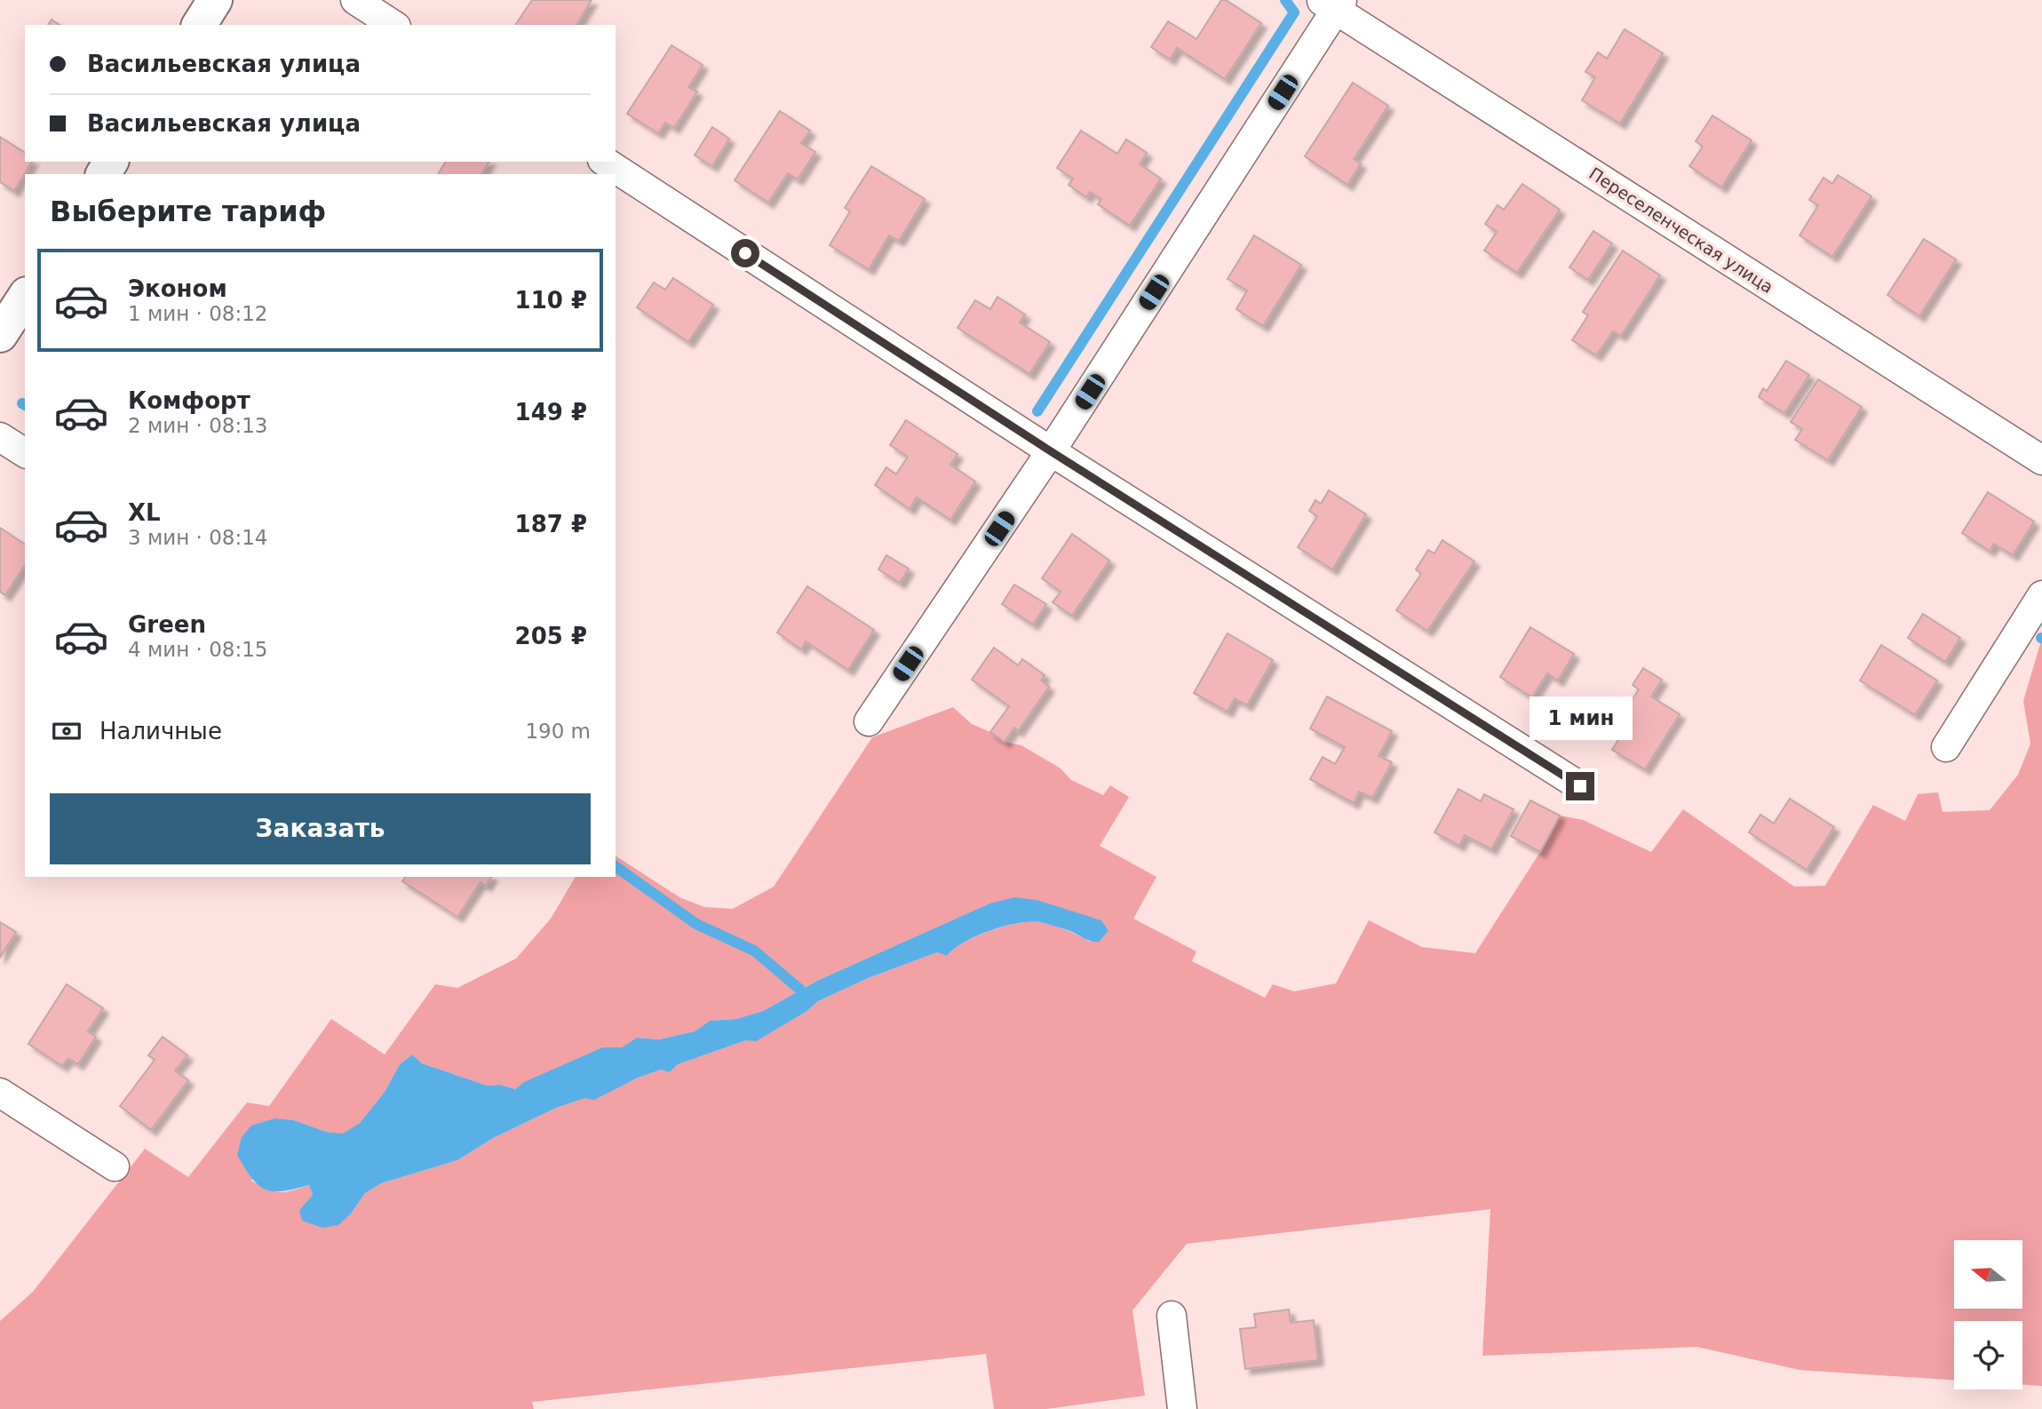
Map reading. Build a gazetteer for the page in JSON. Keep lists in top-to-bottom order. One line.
{"streets":{"street":["Переселенческая улица"]},"north":"left","page":{"banner":["Васильевская улица","Васильевская улица"],"heading":"Выберите тариф","list":[{"name":"Эконом","note":"1 мин · 08:12","value":"110 ₽"},{"name":"Комфорт","note":"2 мин · 08:13","value":"149 ₽"},{"name":"XL","note":"3 мин · 08:14","value":"187 ₽"},{"name":"Green","note":"4 мин · 08:15","value":"205 ₽"}],"bubble":"1 мин","pay":["Наличные","190 m"],"buttons":"Заказать"}}
